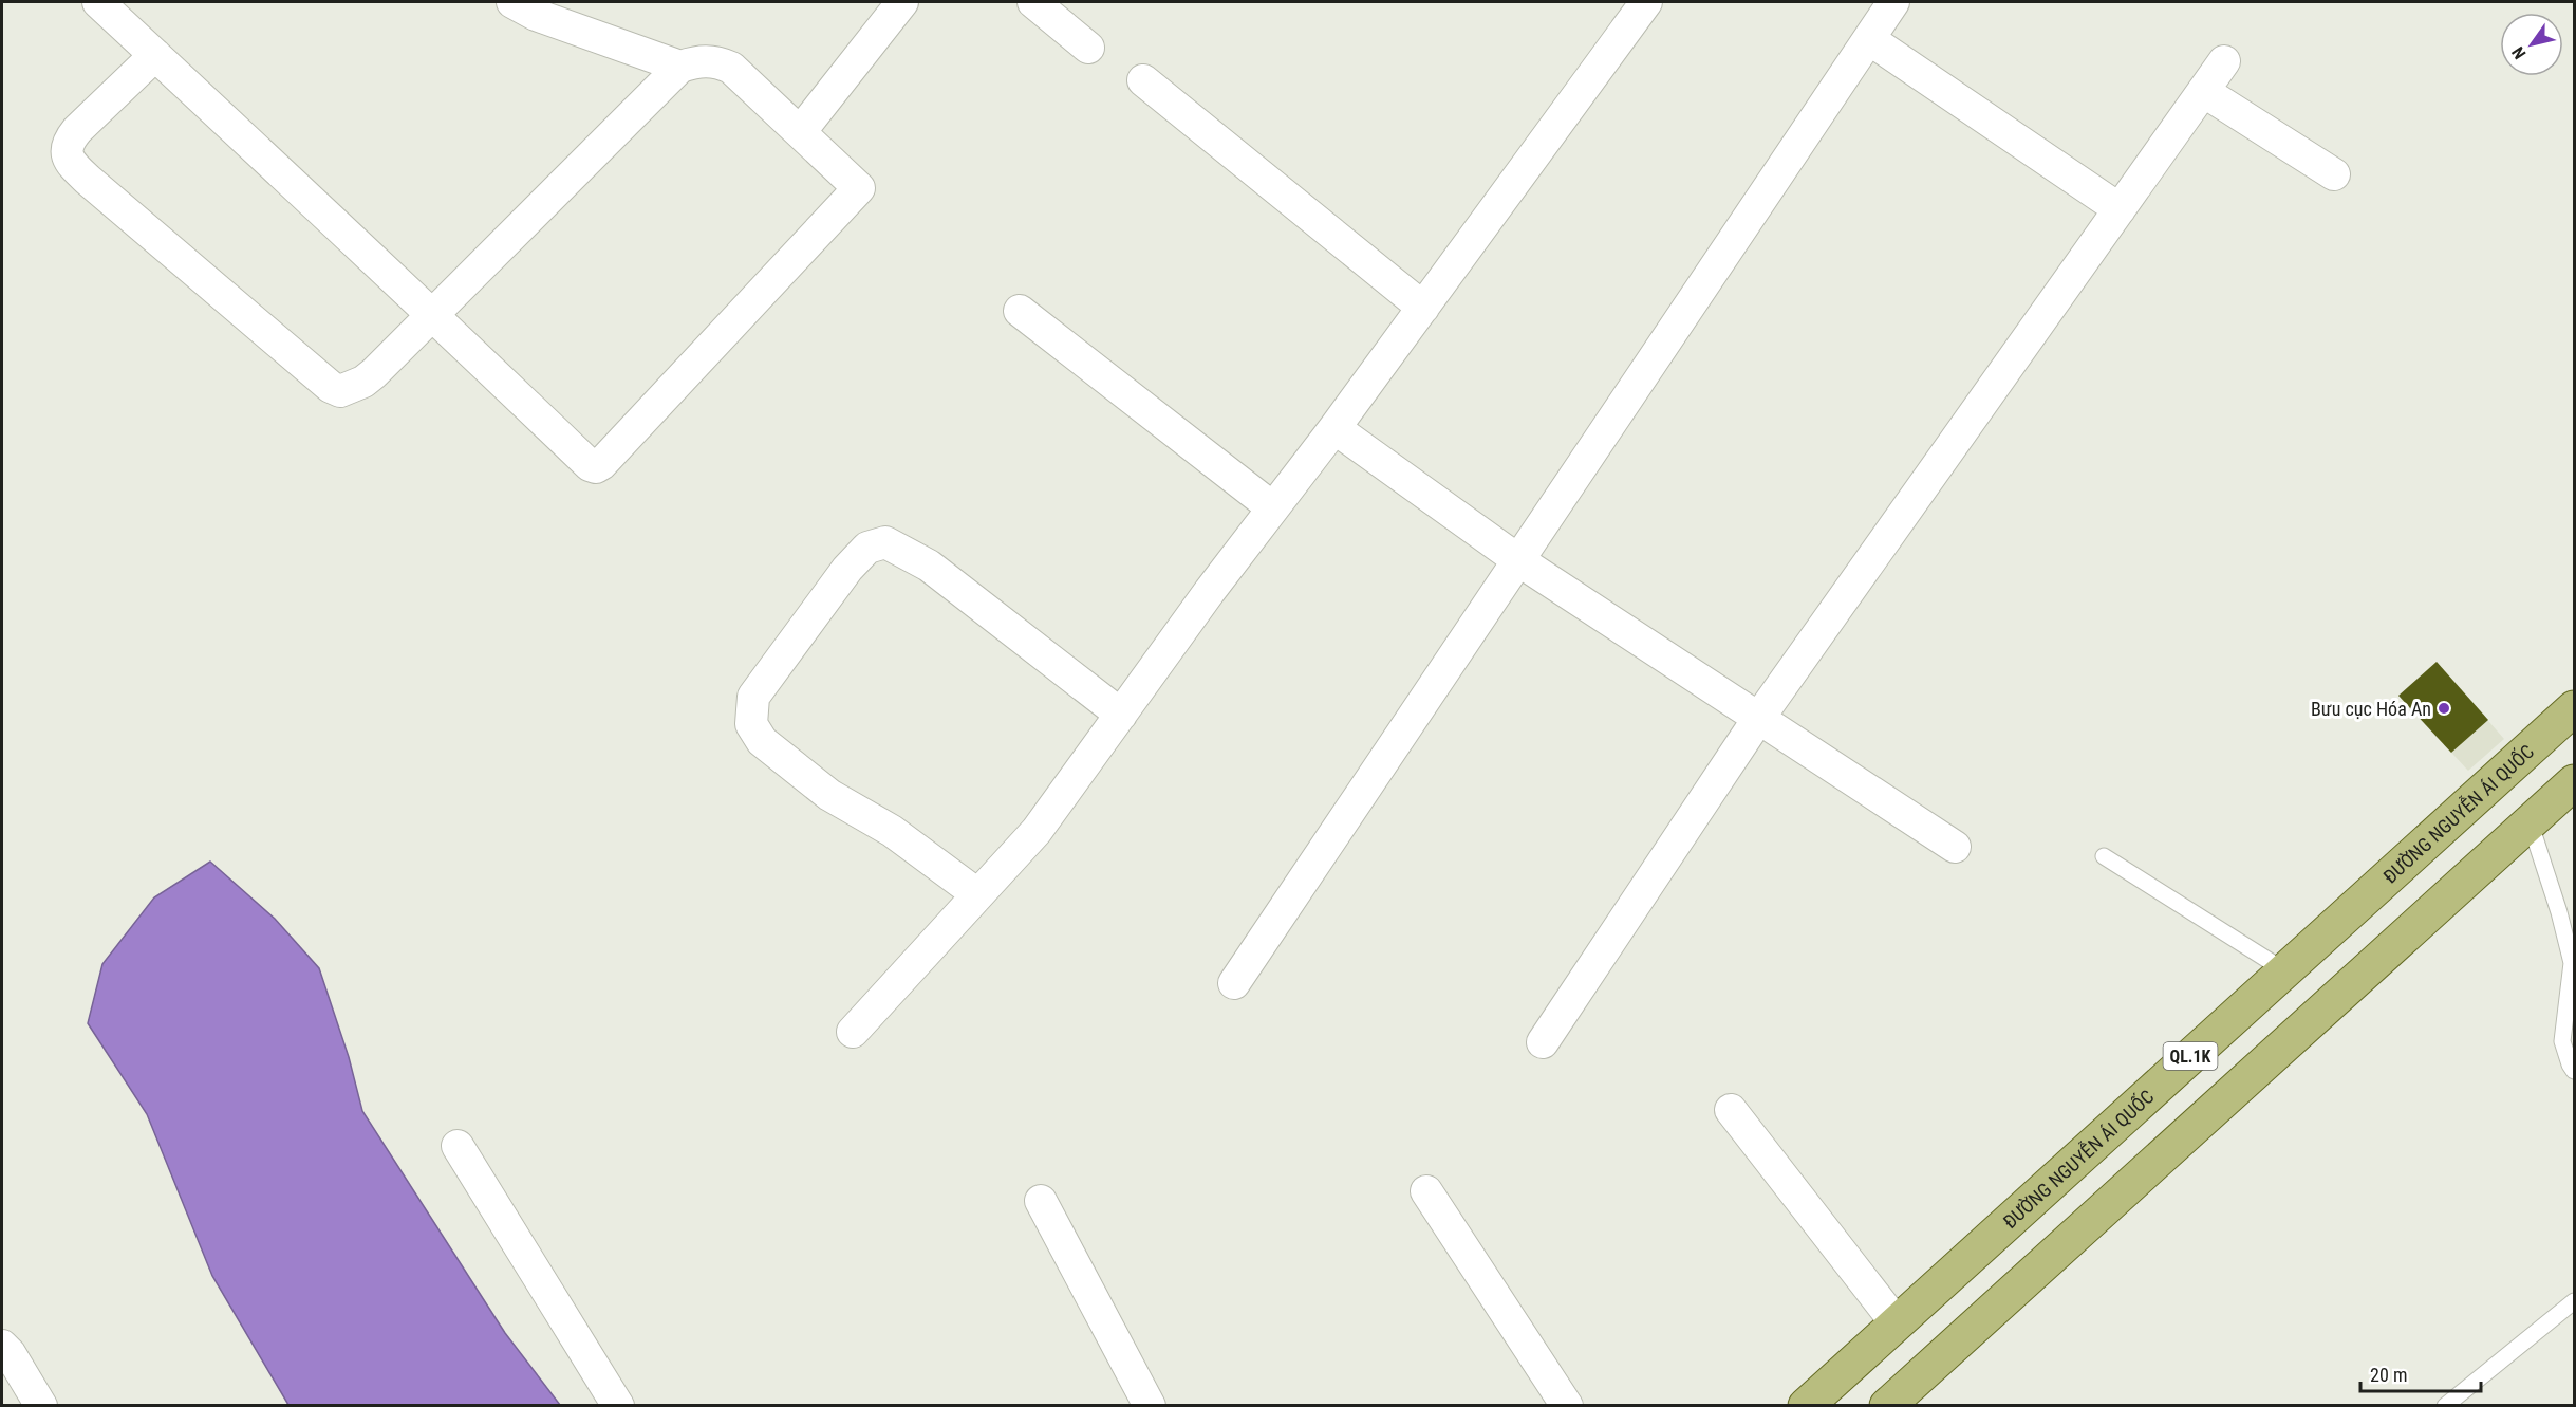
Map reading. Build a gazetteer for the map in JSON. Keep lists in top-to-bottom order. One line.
{"streets":{"main road":["ĐƯỜNG NGUYỄN ÁI QUỐC","QL.1K"]},"places":["Bưu cục Hóa An"],"scale_bar":"20 m","north":"bottom left"}
